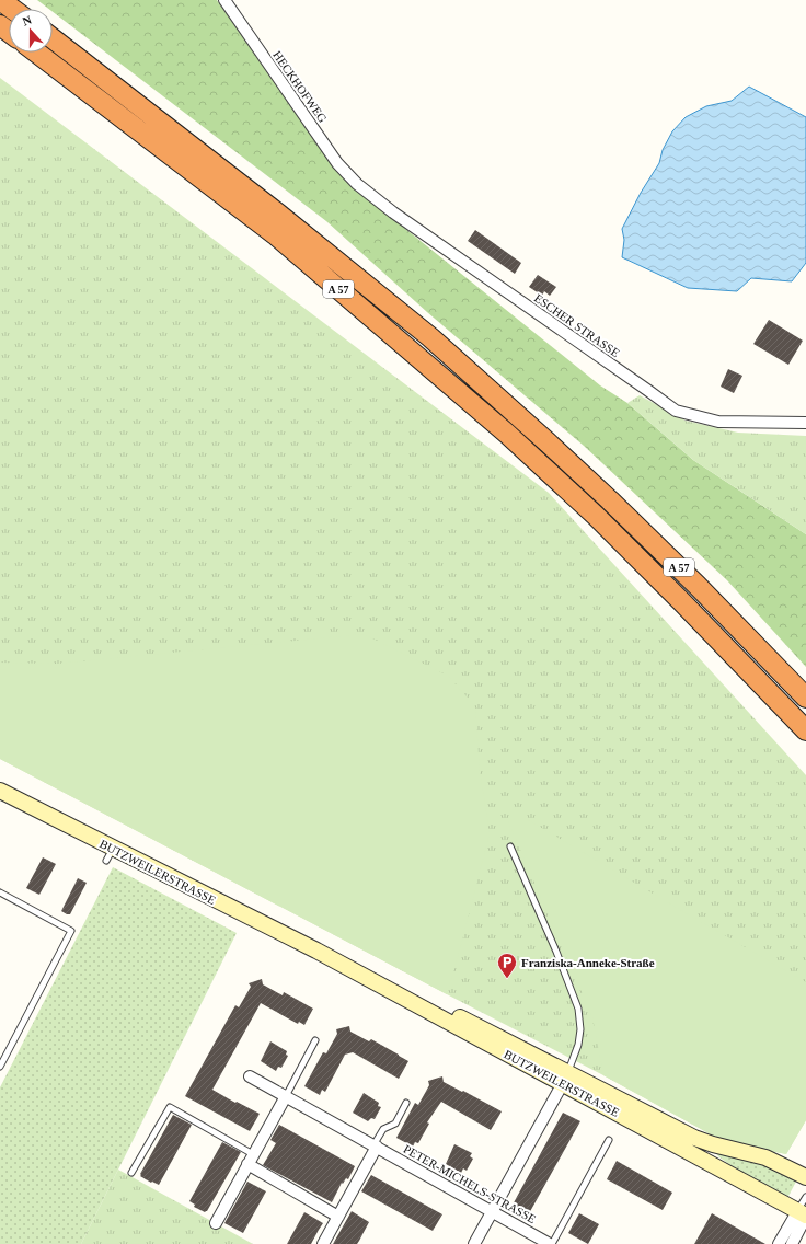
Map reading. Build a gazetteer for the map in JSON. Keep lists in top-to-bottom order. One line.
{"streets":{"highway":["A 57"],"main road":["BUTZWEILERSTRASSE"],"street":["HECKHOFWEG","ESCHER STRASSE","PETER-MICHELS-STRASSE"]},"crossings":[["HECKHOFWEG","ESCHER STRASSE"]],"places":{"parking":["Franziska-Anneke-Straße"]},"north":"top"}
